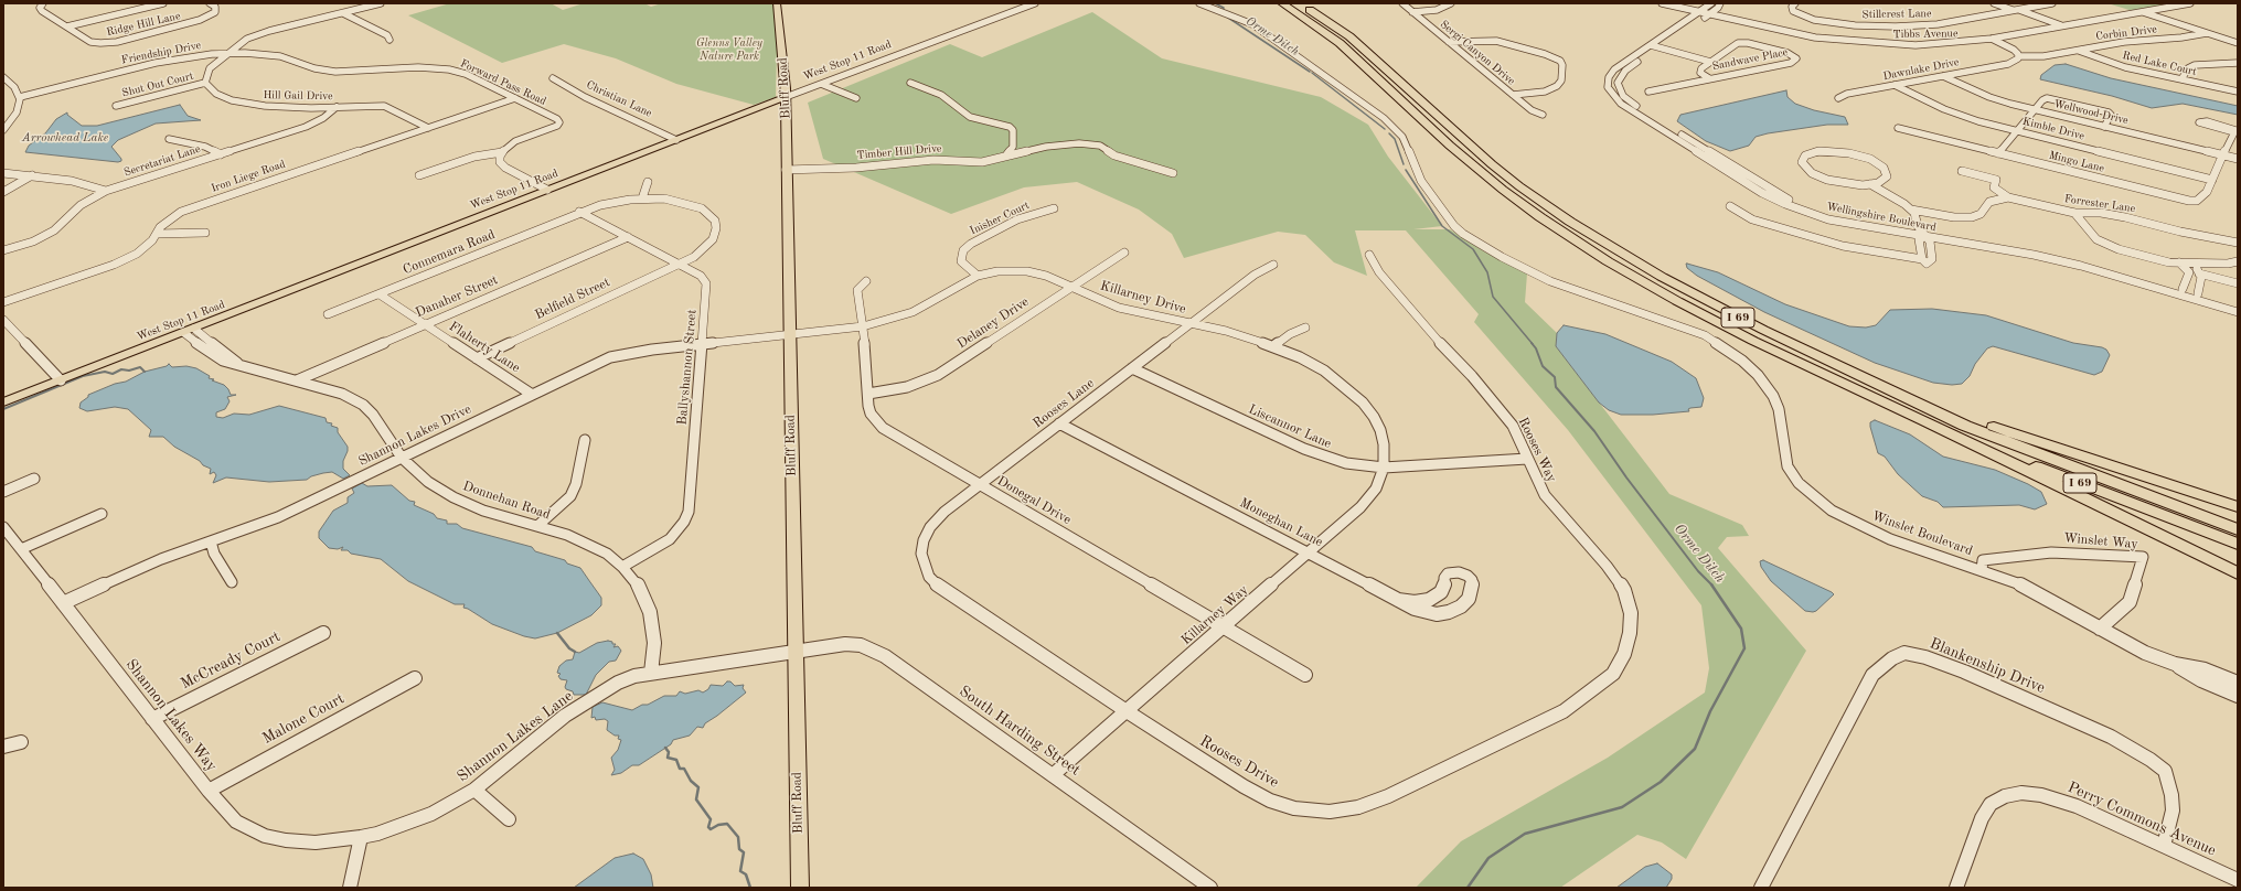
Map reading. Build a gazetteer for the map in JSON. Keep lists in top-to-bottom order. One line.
{"streets":{"highway":["I 69"],"main road":["West Stop 11 Road","Bluff Road"],"street":["Stillcrest Lane","Ridge Hill Lane","Corbin Drive","Tibbs Avenue","Friendship Drive","Sergi Canyon Drive","Sandwave Place","Red Lake Court","Dawnlake Drive","Forward Pass Road","Shut Out Court","Hill Gail Drive","Christian Lane","Wellwood Drive","Kimble Drive","Timber Hill Drive","Secretariat Lane","Mingo Lane","Iron Liege Road","Forrester Lane","Wellingshire Boulevard","Inisher Court","Connemara Road","Danaher Street","Killarney Drive","Belfield Street","Delaney Drive","Flaherty Lane","Ballyshannon Street","Rooses Lane","Liscannor Lane","Shannon Lakes Drive","Rooses Way","Donnehan Road","Donegal Drive","Moneghan Lane","Winslet Boulevard","Winslet Way","Killarney Way","McCready Court","Blankenship Drive","Shannon Lakes Way","Malone Court","South Harding Street","Shannon Lakes Lane","Rooses Drive","Perry Commons Avenue"]},"crossings":[["Corbin Drive","Red Lake Court"],["Corbin Drive","Dawnlake Drive"],["Tibbs Avenue","Wellingshire Boulevard"],["Friendship Drive","Forward Pass Road"],["West Stop 11 Road","Bluff Road"],["West Stop 11 Road","Christian Lane"],["West Stop 11 Road","Donnehan Road"],["Dawnlake Drive","Wellwood Drive"],["Dawnlake Drive","Kimble Drive"],["Forward Pass Road","Iron Liege Road"],["Shut Out Court","Hill Gail Drive"],["Bluff Road","Timber Hill Drive"],["Bluff Road","Killarney Drive"],["Bluff Road","Shannon Lakes Drive"],["Bluff Road","South Harding Street"],["Bluff Road","Shannon Lakes Lane"],["Hill Gail Drive","Secretariat Lane"],["Hill Gail Drive","Iron Liege Road"],["Wellwood Drive","Mingo Lane"],["Kimble Drive","Mingo Lane"],["Inisher Court","Killarney Drive"],["Connemara Road","Belfield Street"],["Connemara Road","Flaherty Lane"],["Connemara Road","Ballyshannon Street"],["Danaher Street","Flaherty Lane"],["Danaher Street","Ballyshannon Street"],["Danaher Street","Donnehan Road"],["Killarney Drive","Delaney Drive"],["Killarney Drive","Rooses Lane"],["Killarney Drive","Liscannor Lane"],["Killarney Drive","Shannon Lakes Drive"],["Killarney Drive","Donegal Drive"],["Killarney Drive","Killarney Way"],["Belfield Street","Flaherty Lane"],["Belfield Street","Ballyshannon Street"],["Delaney Drive","Donegal Drive"],["Flaherty Lane","Shannon Lakes Drive"],["Ballyshannon Street","Shannon Lakes Drive"],["Ballyshannon Street","Donnehan Road"],["Rooses Lane","Liscannor Lane"],["Rooses Lane","Donegal Drive"],["Rooses Lane","Moneghan Lane"],["Rooses Lane","Rooses Drive"],["Liscannor Lane","Rooses Way"],["Liscannor Lane","Killarney Way"],["Shannon Lakes Drive","Donnehan Road"],["Shannon Lakes Drive","Shannon Lakes Way"],["Rooses Way","Rooses Drive"],["Donnehan Road","Shannon Lakes Lane"],["Donegal Drive","Killarney Way"],["Moneghan Lane","Killarney Way"],["Winslet Boulevard","Winslet Way"],["Killarney Way","South Harding Street"],["Killarney Way","Rooses Drive"],["McCready Court","Shannon Lakes Way"],["Blankenship Drive","Perry Commons Avenue"],["Shannon Lakes Way","Malone Court"],["Shannon Lakes Way","Shannon Lakes Lane"],["South Harding Street","Shannon Lakes Lane"]],"water":["Orme Ditch","Arrowhead Lake"],"parks":["Glenns Valley Nature Park"]}
